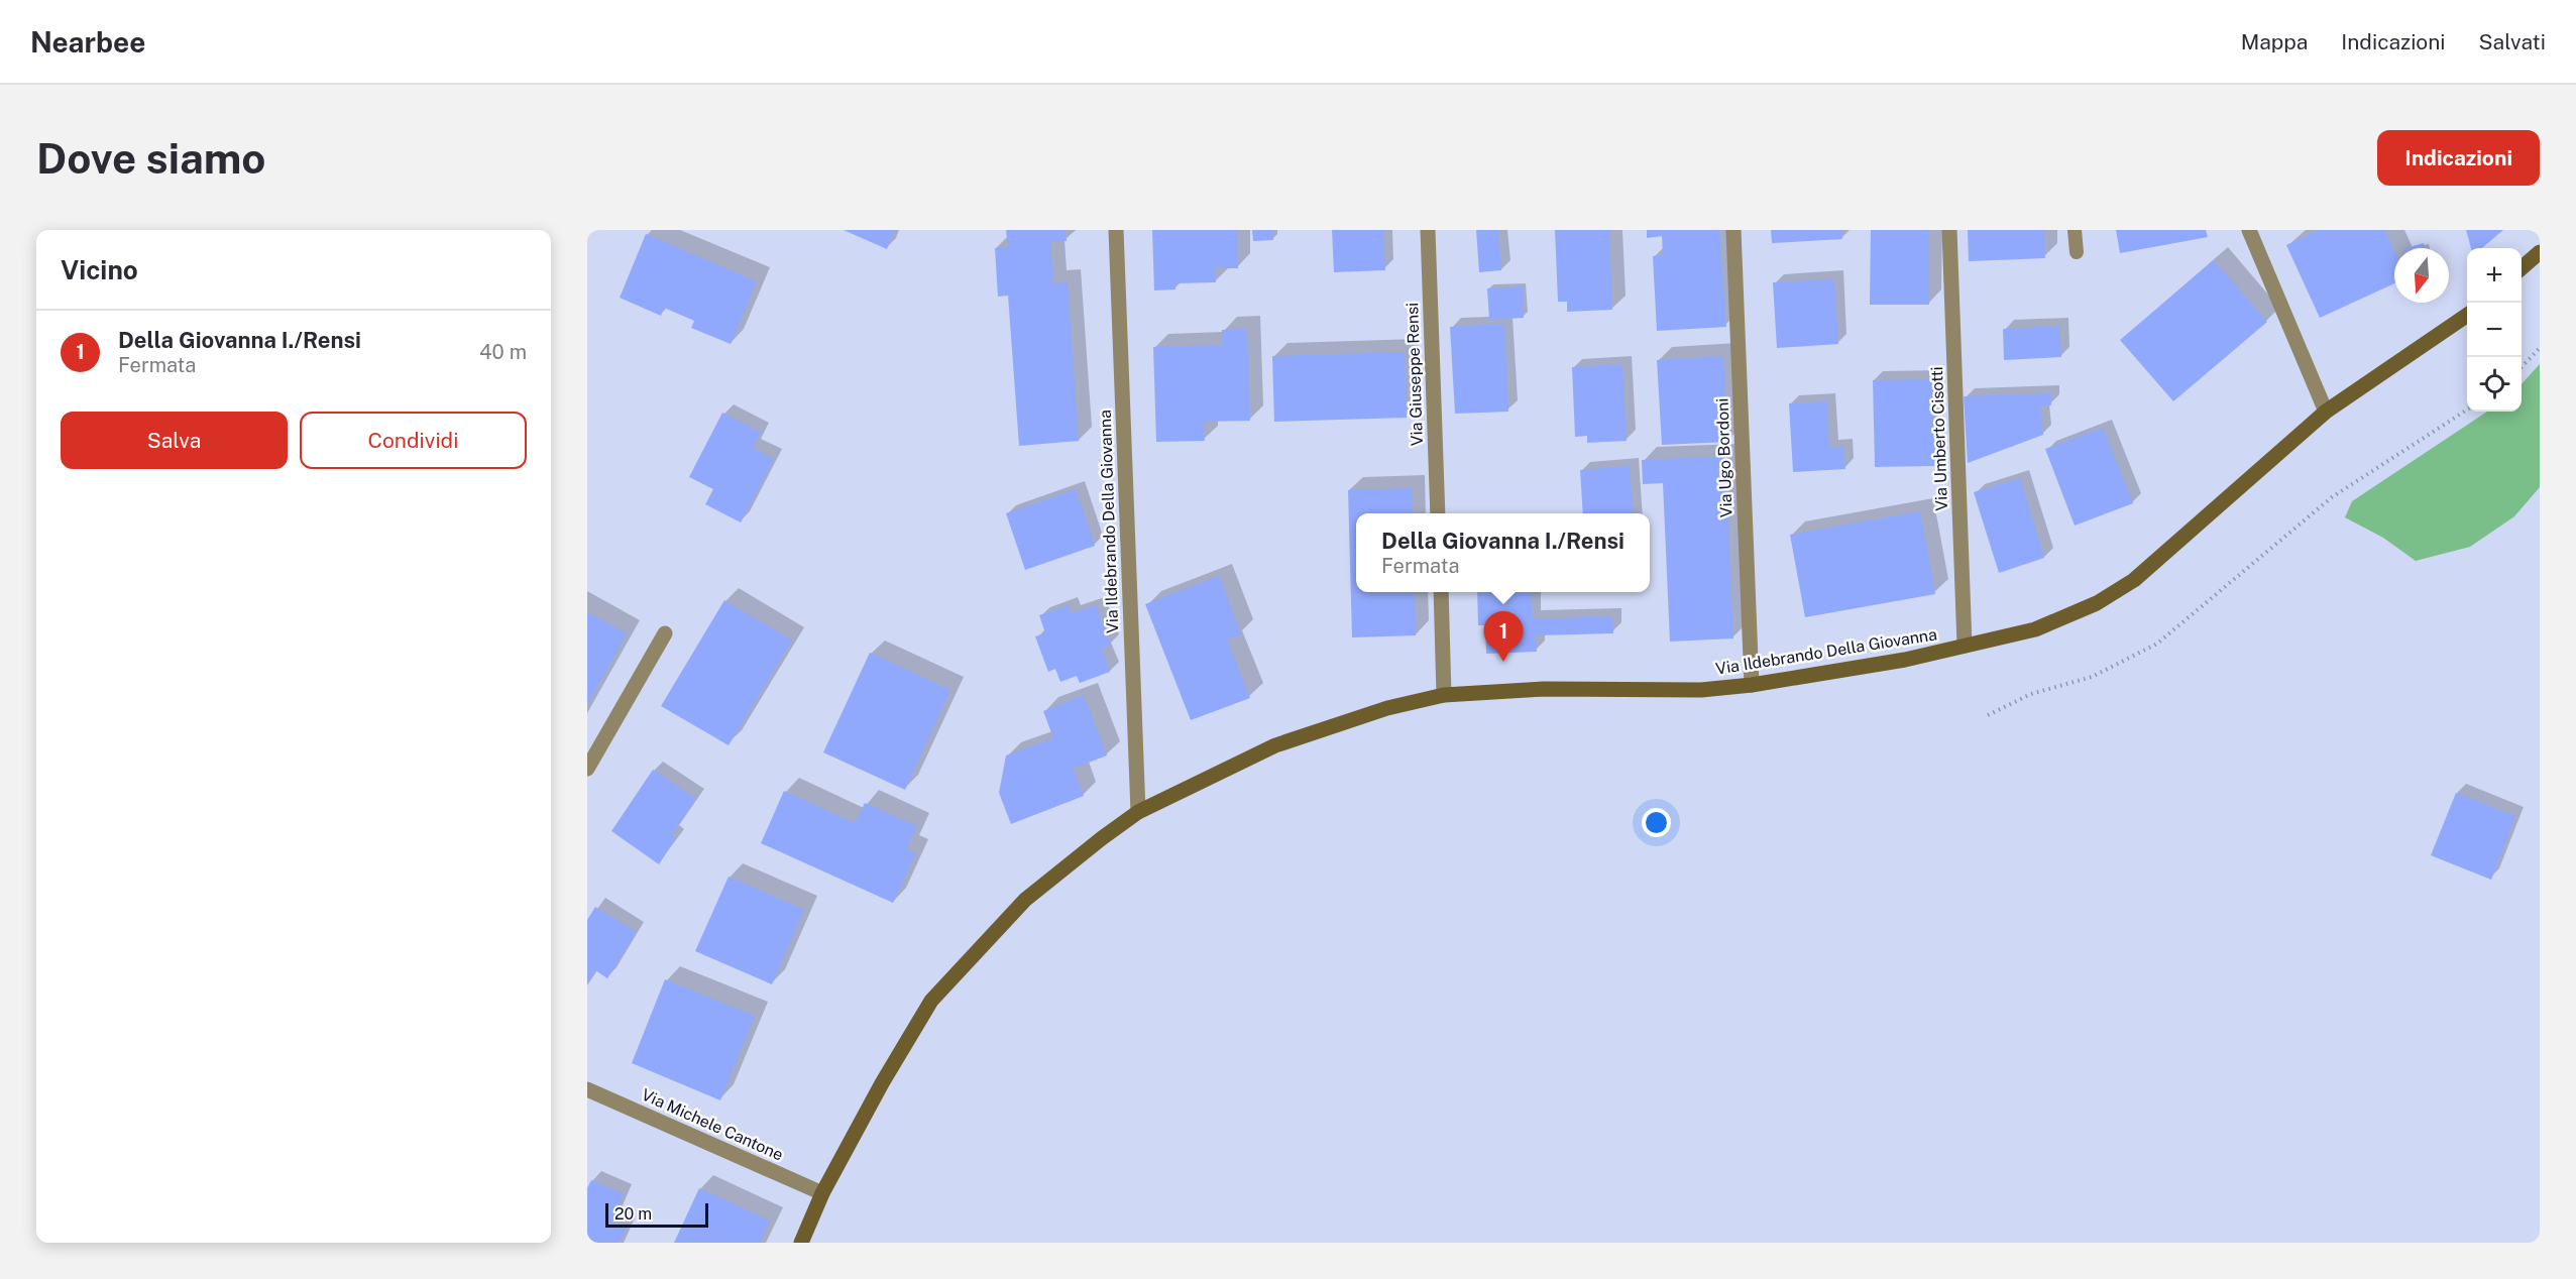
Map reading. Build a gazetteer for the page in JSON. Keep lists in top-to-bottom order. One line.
{"streets":{"street":["Via Giuseppe Rensi","Via Umberto Cisotti","Via Ugo Bordoni","Via Ildebrando Della Giovanna","Via Michele Cantone"]},"crossings":[["Via Umberto Cisotti","Via Ildebrando Della Giovanna"],["Via Ugo Bordoni","Via Ildebrando Della Giovanna"],["Via Ildebrando Della Giovanna","Via Michele Cantone"]],"scale_bar":"20 m","north":"bottom","page":{"header":"Nearbee","nav":["Mappa","Indicazioni","Salvati"],"buttons":["Indicazioni",["Salva","Condividi"]],"title":"Dove siamo","heading":"Vicino","map_buttons":["+","−"],"list":[{"mark":"1","name":"Della Giovanna I./Rensi","note":"Fermata","value":"40 m"}],"popup":["Della Giovanna I./Rensi","Fermata"],"pins":"1","scale":"20 m"}}
